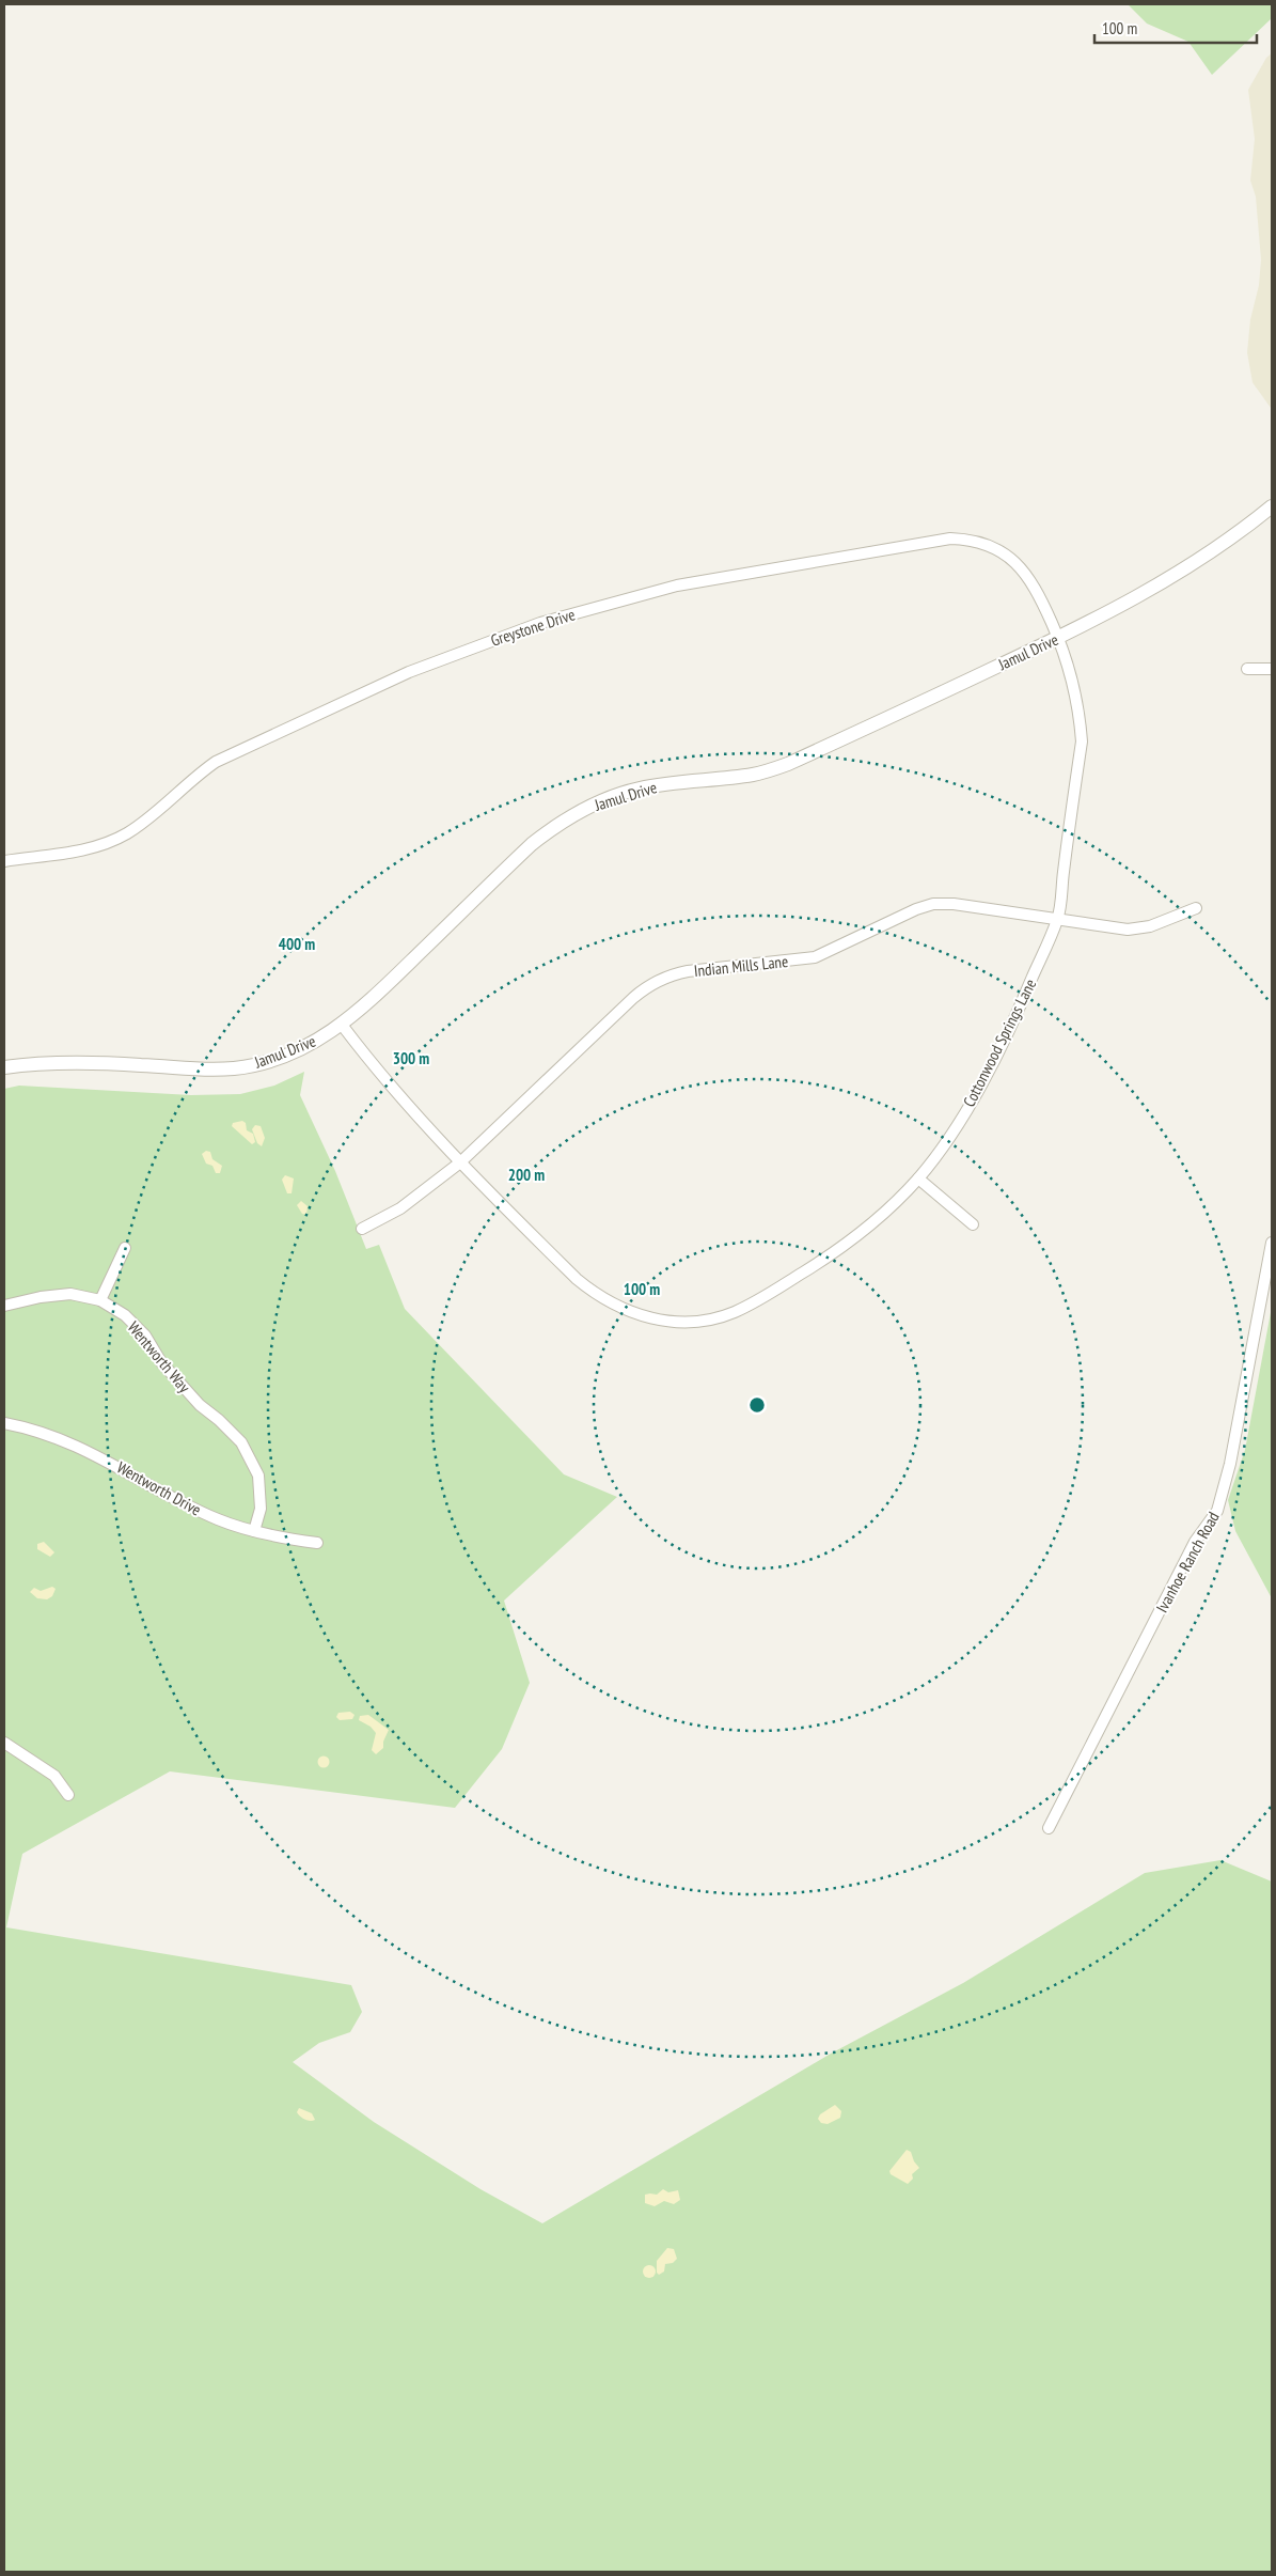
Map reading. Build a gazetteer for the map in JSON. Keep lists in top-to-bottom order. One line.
{"streets":{"street":["Greystone Drive","Jamul Drive","Indian Mills Lane","Cottonwood Springs Lane","Wentworth Way","Wentworth Drive","Ivanhoe Ranch Road"]},"crossings":[["Greystone Drive","Jamul Drive"],["Greystone Drive","Cottonwood Springs Lane"],["Jamul Drive","Cottonwood Springs Lane"],["Indian Mills Lane","Cottonwood Springs Lane"],["Wentworth Way","Wentworth Drive"]],"scale_bar":"100 m","rings":["400 m","300 m","200 m","100 m"]}
